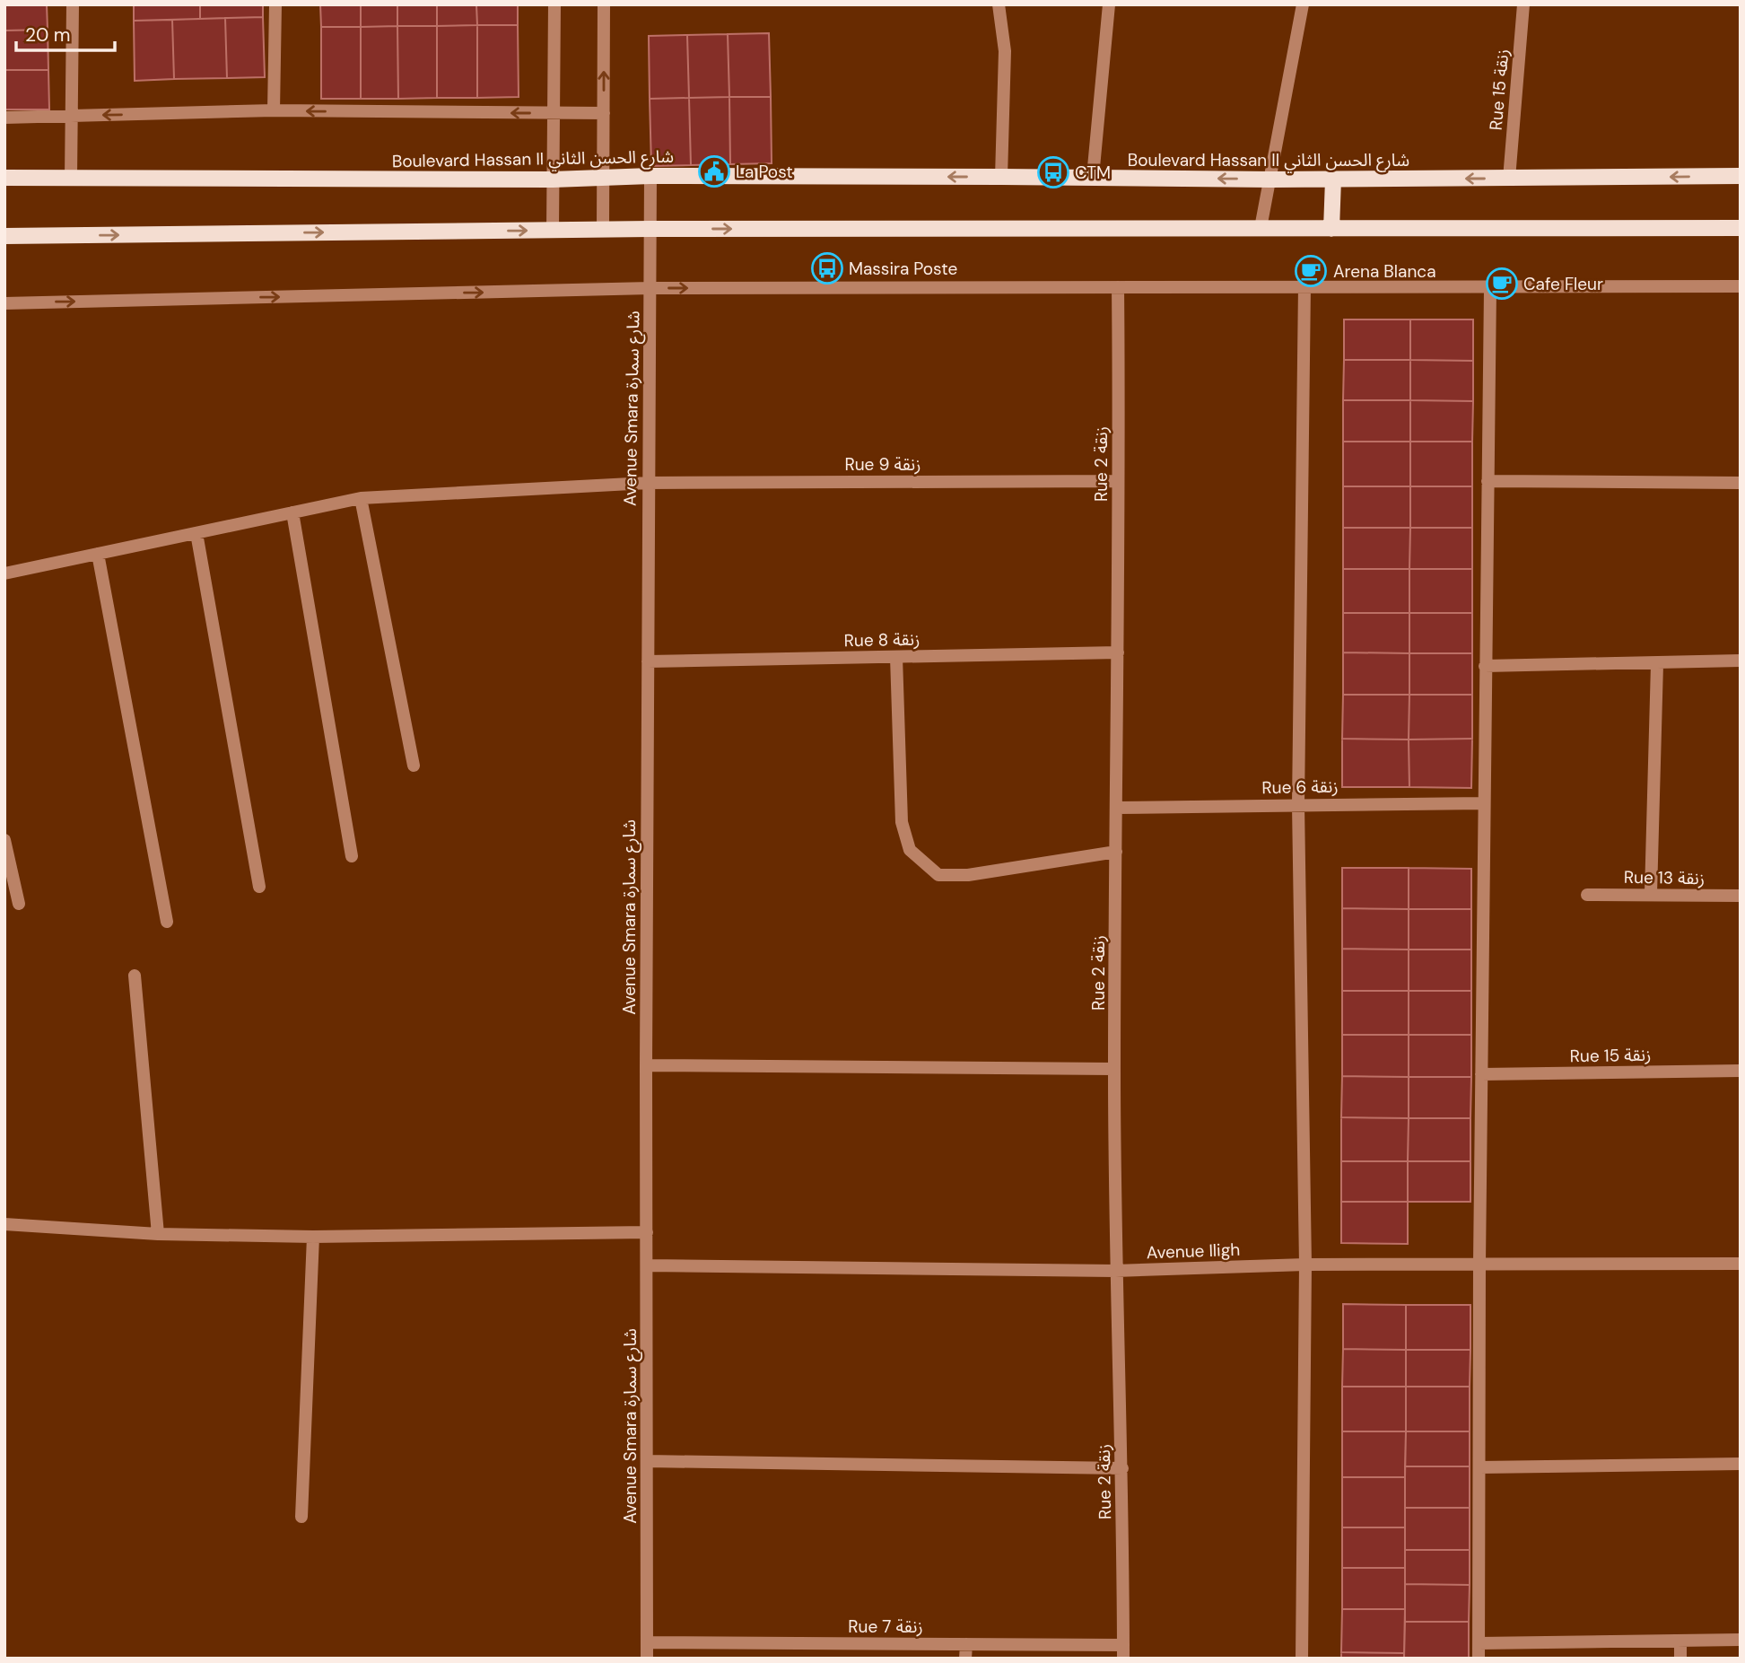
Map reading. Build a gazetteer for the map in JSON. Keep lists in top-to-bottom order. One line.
{"streets":{"main road":["Boulevard Hassan II شارع الحسن الثاني"],"street":["Rue 15 زنقة","Avenue Smara شارع سمارة","Rue 9 زنقة","Rue 2 زنقة","Rue 8 زنقة","Rue 6 زنقة","Rue 13 زنقة","Avenue Iligh","Rue 7 زنقة"]},"crossings":[["Rue 15 زنقة","Boulevard Hassan II شارع الحسن الثاني"],["Boulevard Hassan II شارع الحسن الثاني","Avenue Smara شارع سمارة"],["Avenue Smara شارع سمارة","Rue 9 زنقة"],["Avenue Smara شارع سمارة","Rue 8 زنقة"],["Avenue Smara شارع سمارة","Avenue Iligh"],["Avenue Smara شارع سمارة","Rue 7 زنقة"],["Rue 9 زنقة","Rue 2 زنقة"],["Rue 2 زنقة","Rue 8 زنقة"],["Rue 2 زنقة","Rue 6 زنقة"],["Rue 2 زنقة","Avenue Iligh"],["Rue 2 زنقة","Rue 7 زنقة"]],"places":{"public building":["La Post"],"bus stop":["CTM","Massira Poste"],"cafe":["Arena Blanca","Cafe Fleur"]},"scale_bar":"20 m"}
